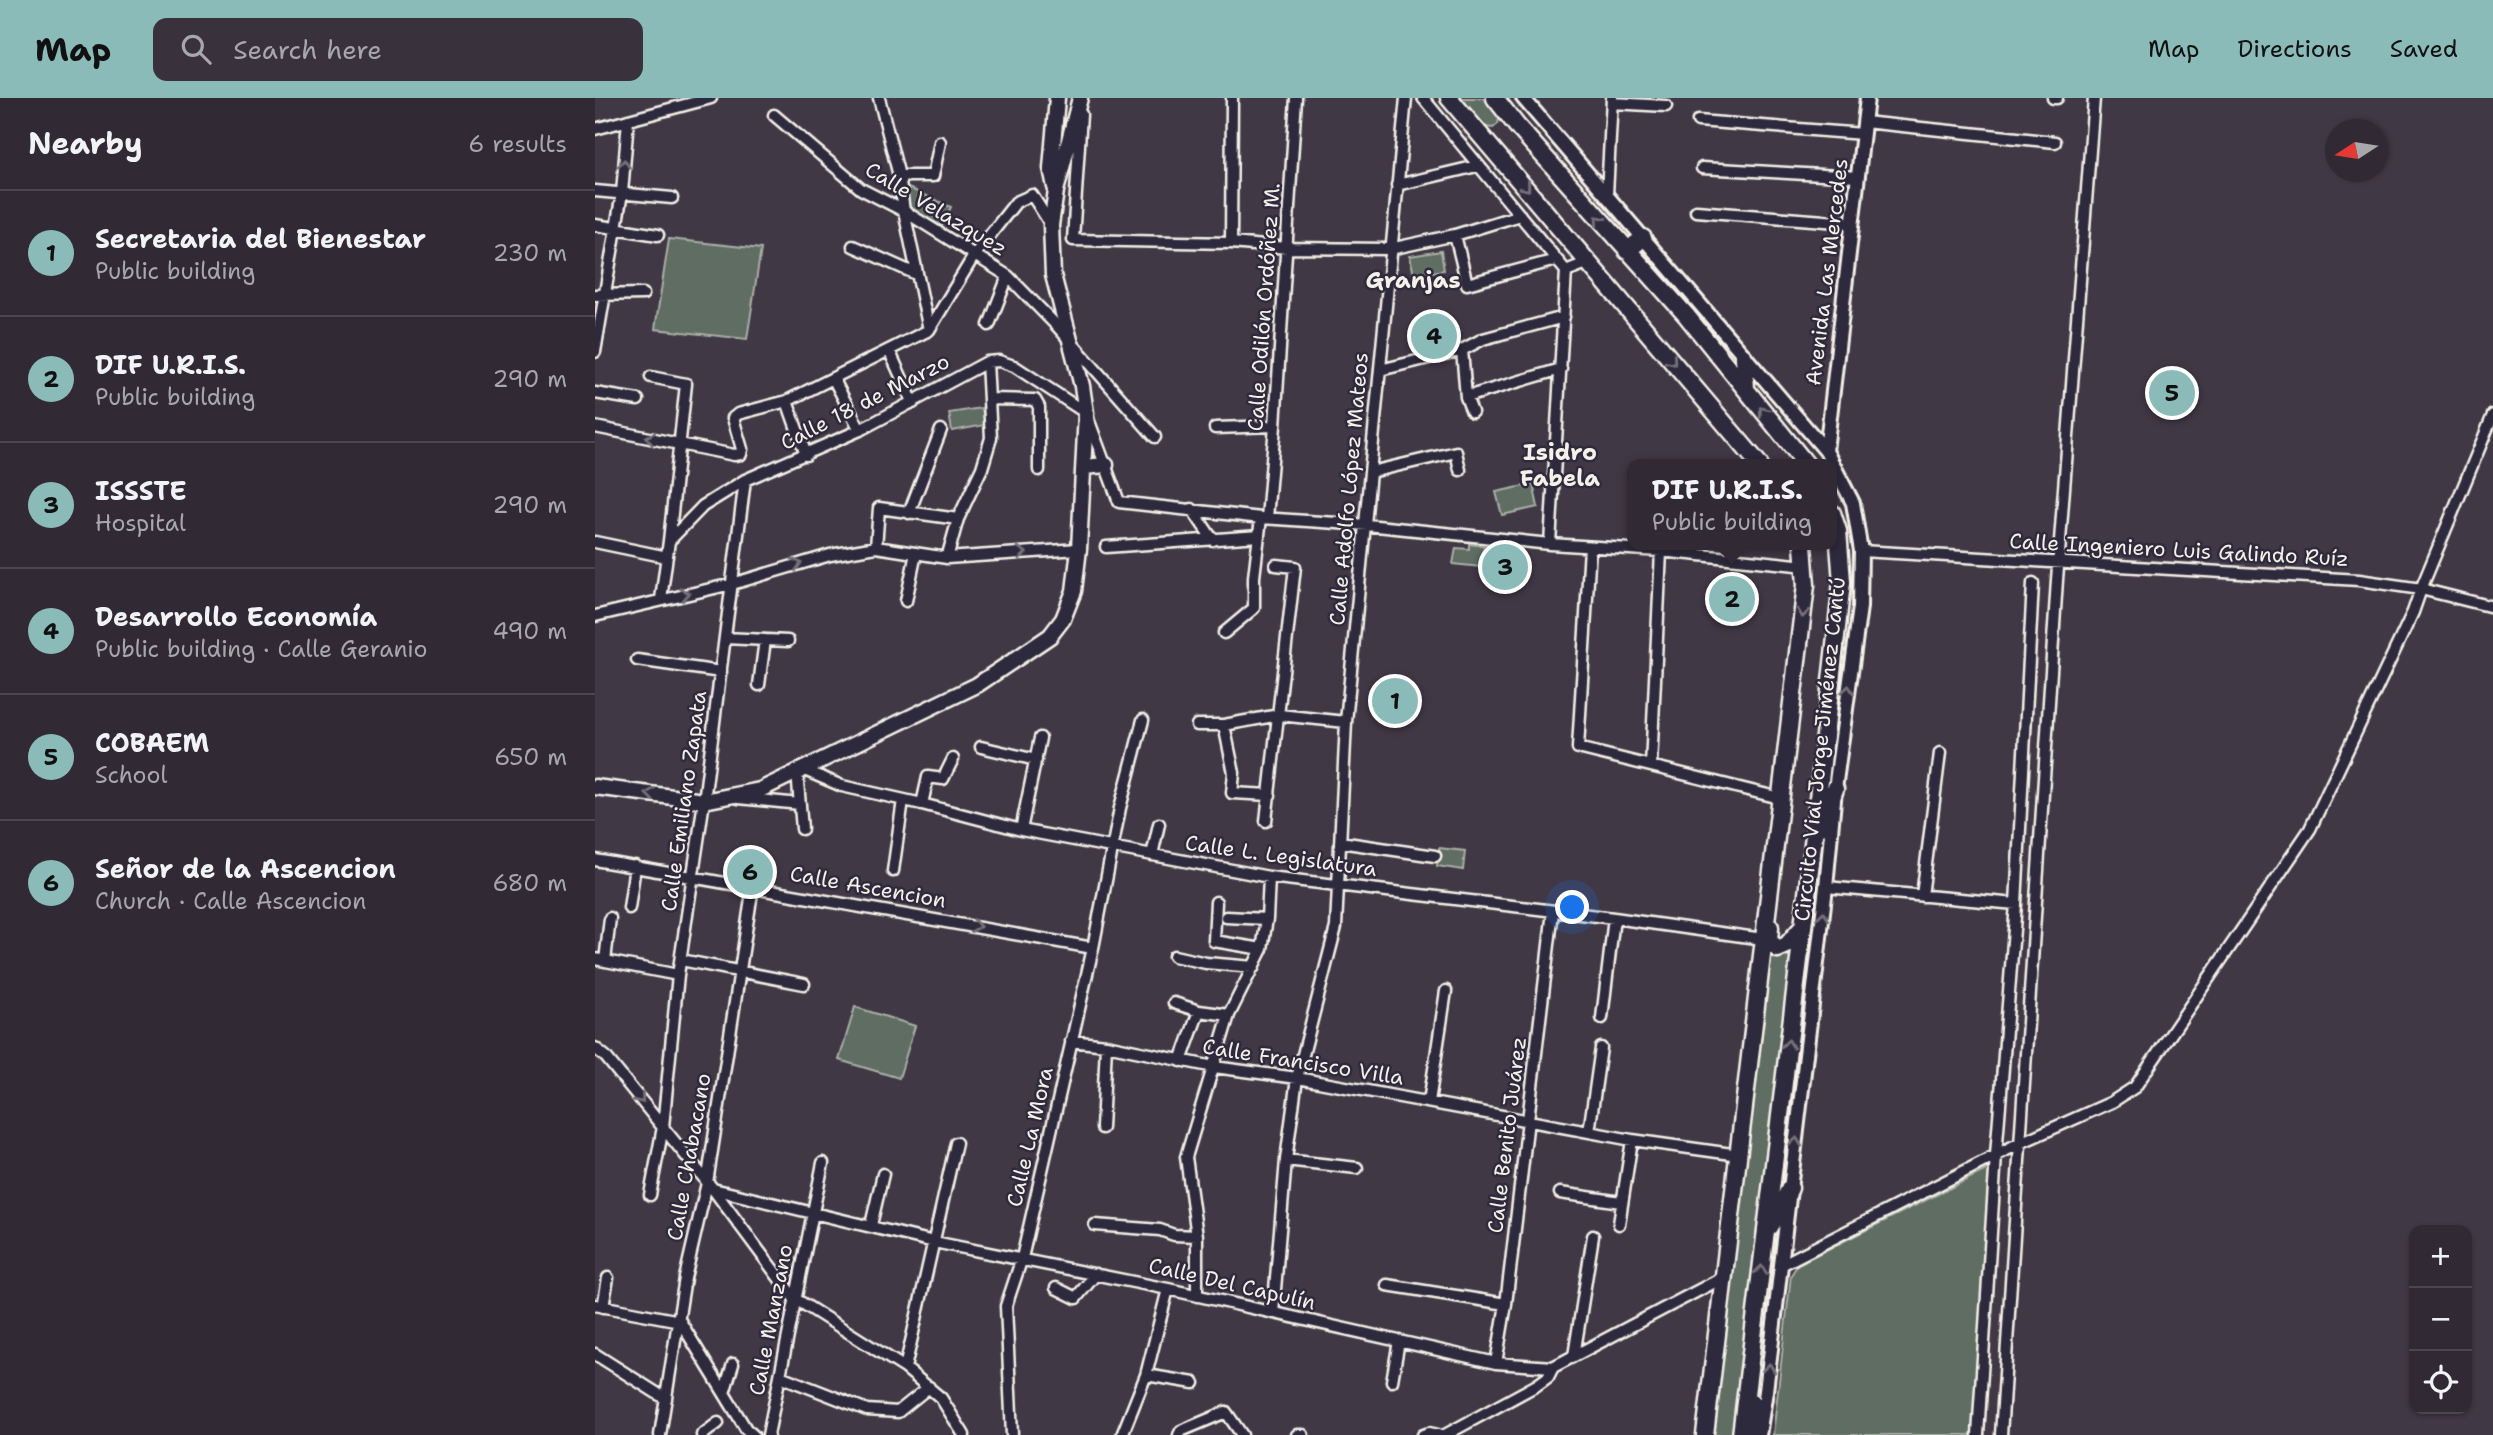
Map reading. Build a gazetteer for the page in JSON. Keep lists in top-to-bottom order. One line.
{"streets":{"main road":["Circuito Vial Jorge Jiménez Cantú"],"street":["Calle Velazquez","Avenida Las Mercedes","Calle Odilón Ordóñez M.","Calle 18 de Marzo","Calle Adolfo López Mateos","Calle Ingeniero Luis Galindo Ruíz","Calle Emiliano Zapata","Calle L. Legislatura","Calle Ascencion","Calle Francisco Villa","Calle Benito Juárez","Calle La Mora","Calle Chabacano","Calle Del Capulín","Calle Manzano"]},"crossings":[["Avenida Las Mercedes","Circuito Vial Jorge Jiménez Cantú"],["Calle 18 de Marzo","Calle Emiliano Zapata"],["Calle Adolfo López Mateos","Calle L. Legislatura"],["Calle Adolfo López Mateos","Calle Francisco Villa"],["Calle Adolfo López Mateos","Calle Del Capulín"],["Calle Ingeniero Luis Galindo Ruíz","Circuito Vial Jorge Jiménez Cantú"],["Circuito Vial Jorge Jiménez Cantú","Calle L. Legislatura"],["Circuito Vial Jorge Jiménez Cantú","Calle Francisco Villa"],["Calle Emiliano Zapata","Calle Ascencion"],["Calle L. Legislatura","Calle Benito Juárez"],["Calle L. Legislatura","Calle La Mora"],["Calle Ascencion","Calle La Mora"],["Calle Ascencion","Calle Chabacano"],["Calle Francisco Villa","Calle Benito Juárez"],["Calle Francisco Villa","Calle La Mora"],["Calle Benito Juárez","Calle Del Capulín"],["Calle La Mora","Calle Del Capulín"],["Calle Chabacano","Calle Del Capulín"],["Calle Del Capulín","Calle Manzano"]],"one_way":["Calle Ascencion"],"districts":["Granjas","Isidro Fabela"],"north":"left","page":{"header":"Map","search":"Search here","nav":["Map","Directions","Saved"],"heading":["Nearby","6 results"],"list":[{"mark":"1","name":"Secretaria del Bienestar","note":"Public building","value":"230 m"},{"mark":"2","name":"DIF U.R.I.S.","note":"Public building","value":"290 m"},{"mark":"3","name":"ISSSTE","note":"Hospital","value":"290 m"},{"mark":"4","name":"Desarrollo Economía","note":"Public building · Calle Geranio","value":"490 m"},{"mark":"5","name":"COBAEM","note":"School","value":"650 m"},{"mark":"6","name":"Señor de la Ascencion","note":"Church · Calle Ascencion","value":"680 m"}],"pins":["4","5","3","2","1","6"],"popup":["DIF U.R.I.S.","Public building"],"map_buttons":["+","−"]}}
